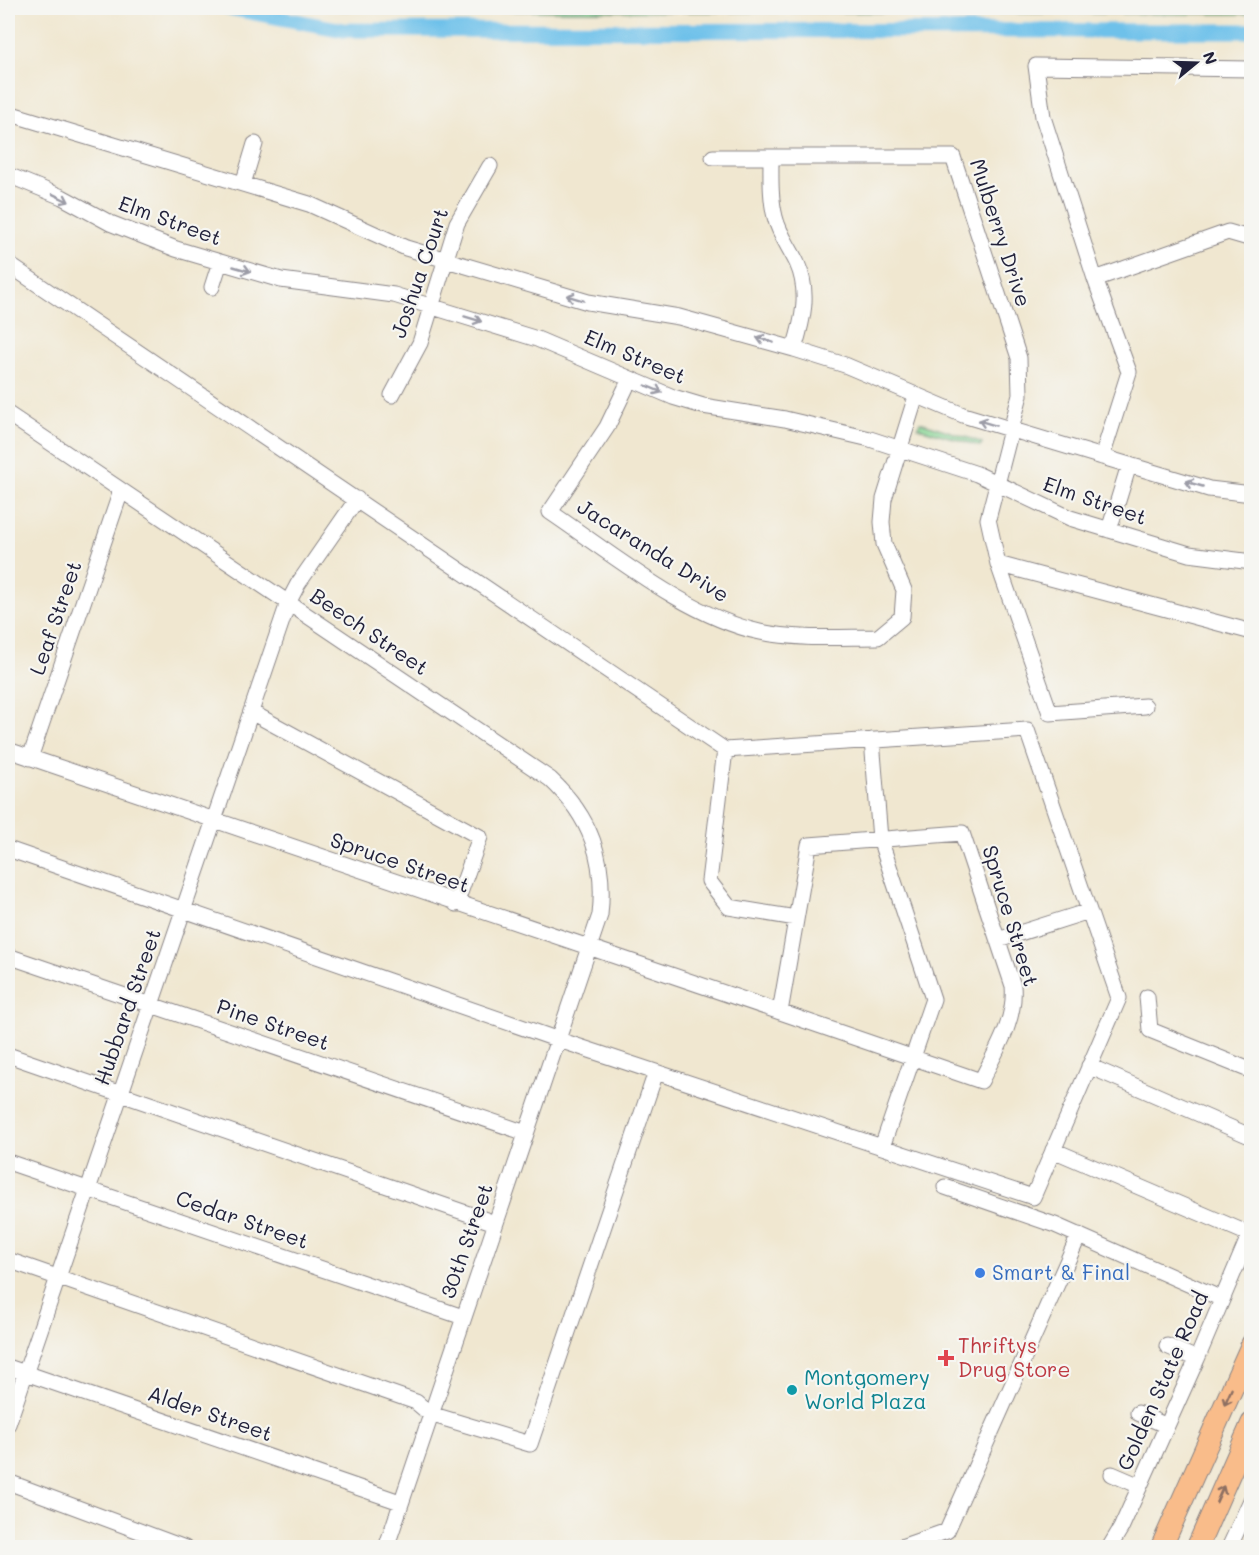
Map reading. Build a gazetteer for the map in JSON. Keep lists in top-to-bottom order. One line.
{"streets":{"street":["Elm Street","Mulberry Drive","Joshua Court","Jacaranda Drive","Leaf Street","Beech Street","Spruce Street","Hubbard Street","Pine Street","Cedar Street","30th Street","Golden State Road","Alder Street"]},"crossings":[["Elm Street","Mulberry Drive"],["Elm Street","Joshua Court"],["Elm Street","Jacaranda Drive"],["Leaf Street","Beech Street"],["Leaf Street","Spruce Street"],["Beech Street","Spruce Street"],["Beech Street","Hubbard Street"],["Beech Street","30th Street"],["Spruce Street","Hubbard Street"],["Spruce Street","30th Street"],["Hubbard Street","Pine Street"],["Hubbard Street","Cedar Street"],["Hubbard Street","Alder Street"],["Pine Street","30th Street"],["Cedar Street","30th Street"],["30th Street","Alder Street"]],"places":{"other":["Smart & Final","Montgomery World Plaza"],"health":["Thriftys Drug Store"]},"north":"right"}
